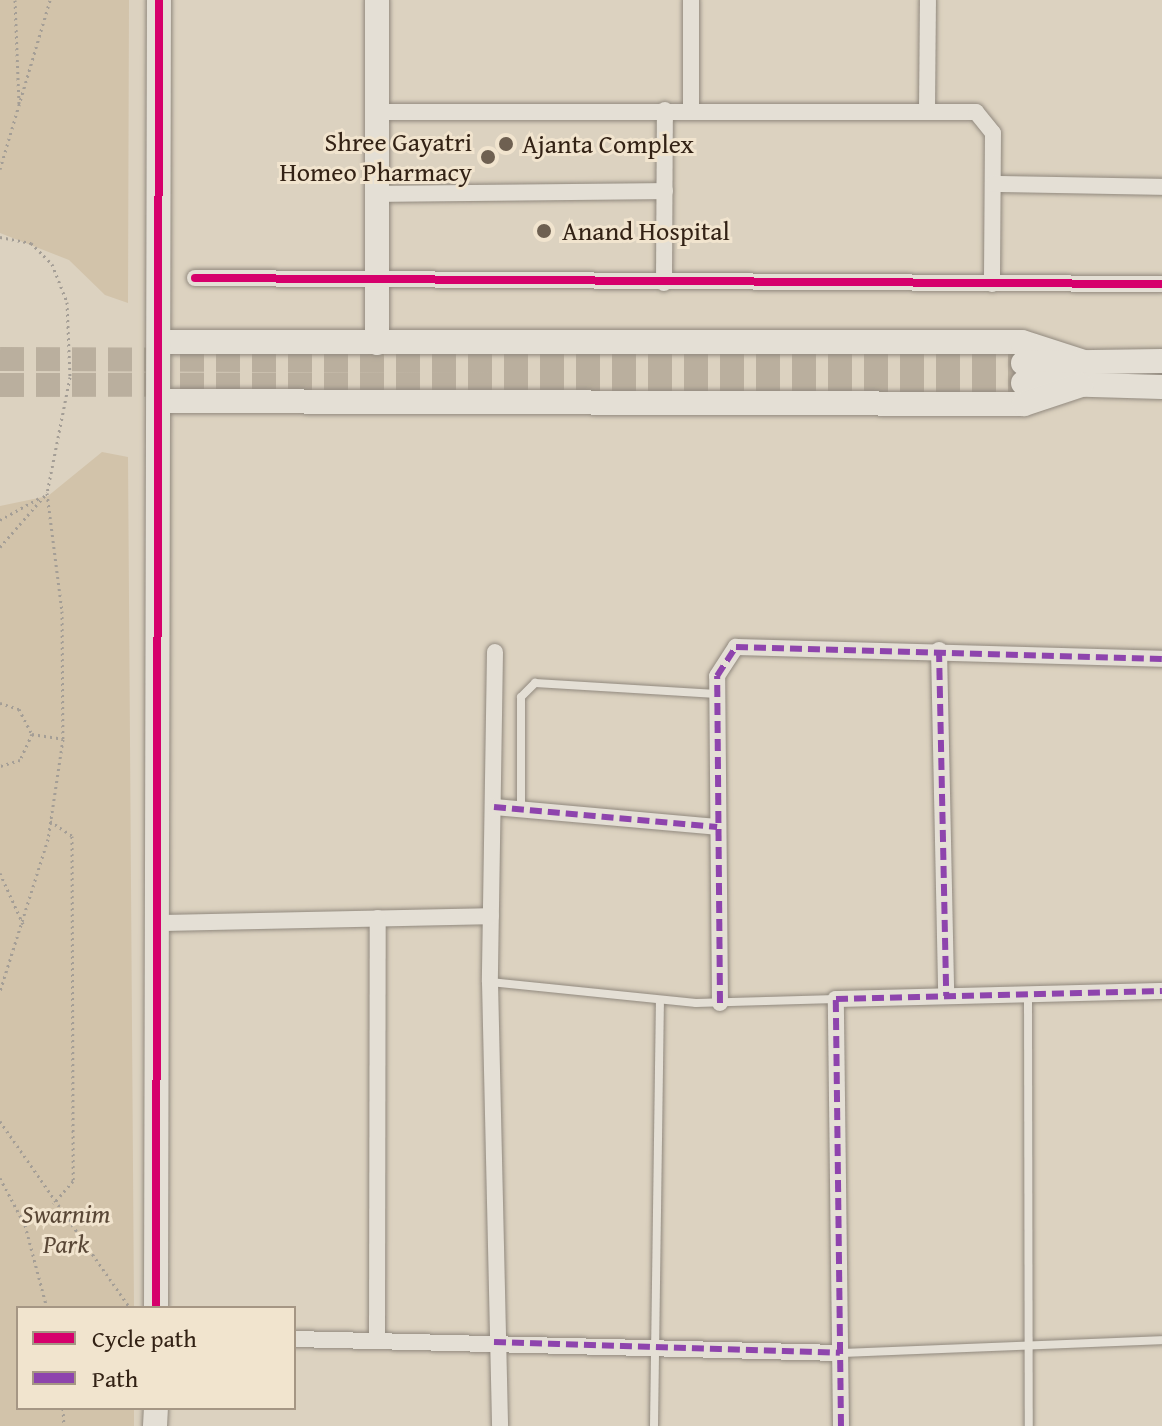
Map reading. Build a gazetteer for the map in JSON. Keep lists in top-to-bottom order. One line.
{"parks":["Swarnim Park"],"places":["Ajanta Complex","Shree Gayatri Homeo Pharmacy","Anand Hospital"],"legend":["Cycle path","Path"]}
